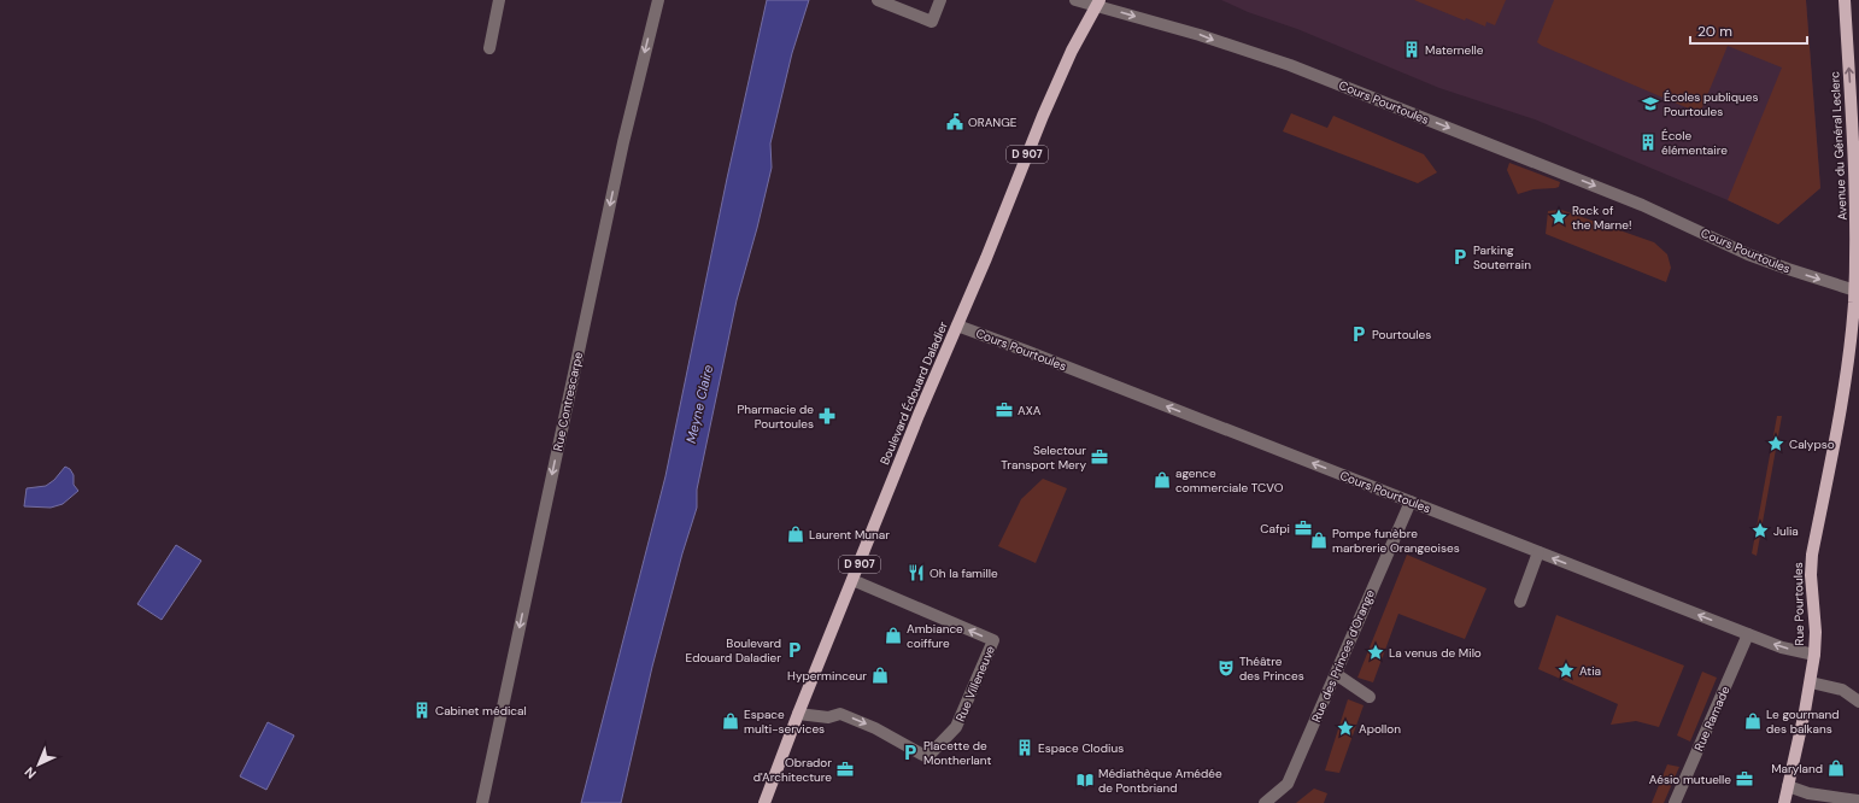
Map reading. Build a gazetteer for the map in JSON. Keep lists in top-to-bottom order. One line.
{"streets":{"main road":["Avenue du Général Leclerc","D 907","Boulevard Édouard Daladier","Rue Pourtoules"],"street":["Cours Pourtoules","Rue Contrescarpe","Rue des Princes d'Orange","Rue Villeneuve","Rue Ramade"]},"crossings":[["Cours Pourtoules","Avenue du Général Leclerc"],["Cours Pourtoules","Boulevard Édouard Daladier"],["Cours Pourtoules","Rue Pourtoules"],["Cours Pourtoules","Rue des Princes d'Orange"],["Cours Pourtoules","Rue Ramade"],["Avenue du Général Leclerc","Rue Pourtoules"],["Boulevard Édouard Daladier","Rue Villeneuve"]],"one_way":["Avenue du Général Leclerc","Rue Contrescarpe"],"water":["Meyne Claire"],"places":{"building":["Maternelle","École élémentaire","Cabinet médical","Espace Clodius"],"school or university":["Écoles publiques Pourtoules"],"public building":["ORANGE"],"place":["Rock of the Marne!","Calypso","Julia","La venus de Milo","Atia","Apollon"],"parking":["Parking Souterrain","Pourtoules","Boulevard Edouard Daladier","Placette de Montherlant"],"office":["AXA","Selectour Transport Mery","Cafpi","Obrador d'Architecture","Aésio mutuelle"],"pharmacy":["Pharmacie de Pourtoules"],"shop":["agence commerciale TCVO","Laurent Munar","Pompe funèbre marbrerie Orangeoises","Ambiance coiffure","Hyperminceur","Espace multi-services","Le gourmand des balkans","Maryland"],"restaurant":["Oh la famille"],"theatre":["Théâtre des Princes"],"library":["Médiathèque Amédée de Pontbriand"]},"scale_bar":"20 m","north":"bottom left"}
